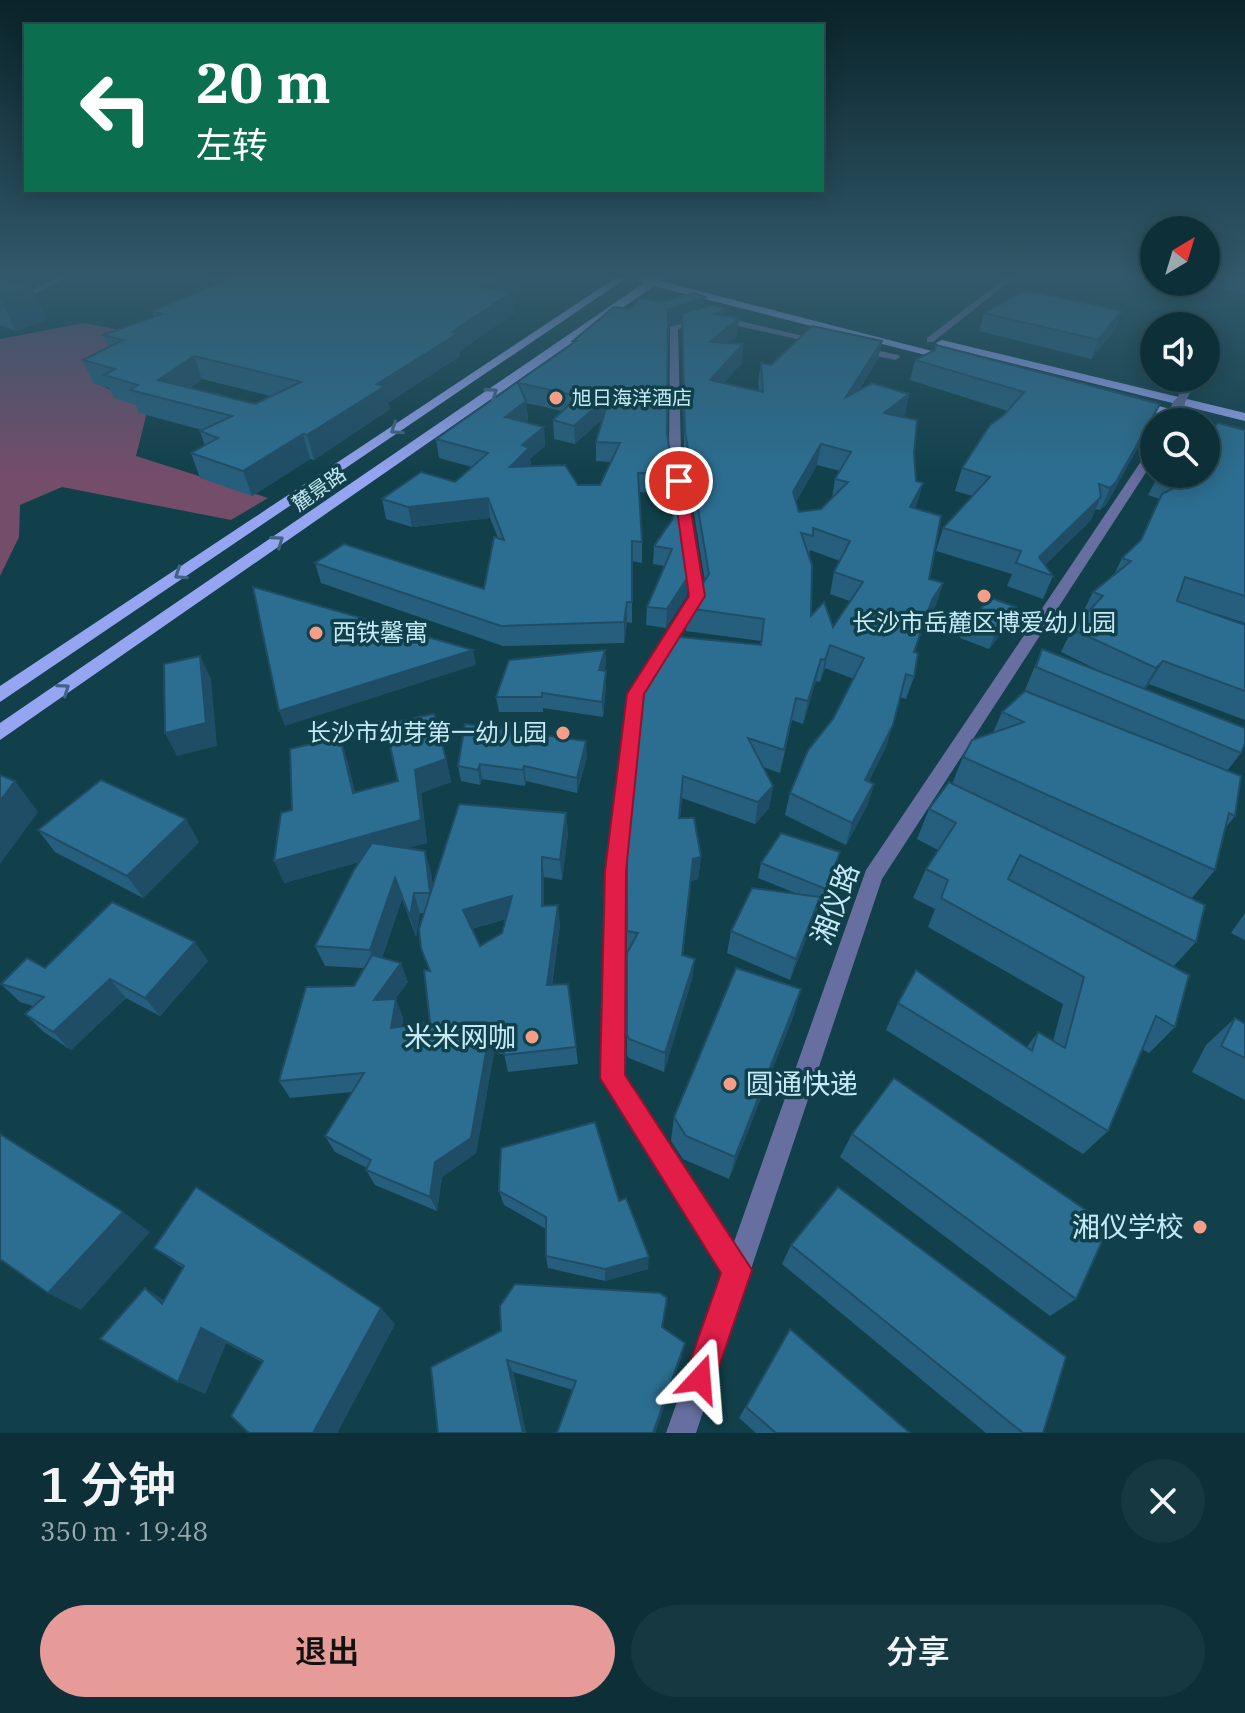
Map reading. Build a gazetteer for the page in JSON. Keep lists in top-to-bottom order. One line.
{"streets":{"main road":["麓景路"],"street":["湘仪路"]},"places":["旭日海洋酒店","长沙市岳麓区博爱幼儿园","西铁馨寓","长沙市幼芽第一幼儿园","米米网咖","圆通快递","湘仪学校"],"north":"top right","page":{"turn":["20 m","左转"],"heading":["1 分钟","350 m · 19:48"],"buttons":["退出","分享"]}}
